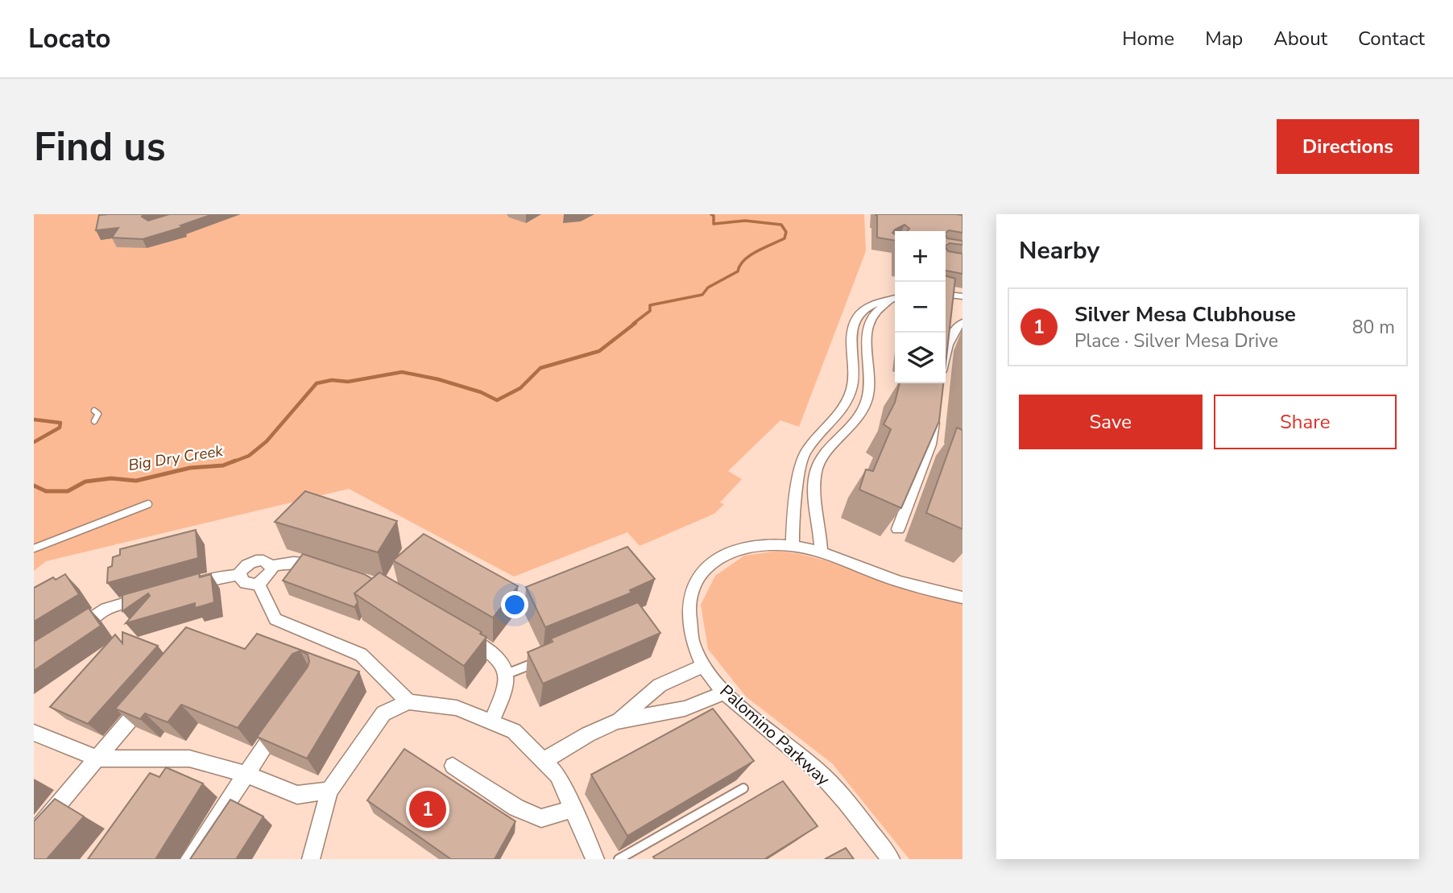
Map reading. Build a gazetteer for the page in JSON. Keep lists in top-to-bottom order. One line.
{"streets":{"street":["Palomino Parkway"]},"water":["Big Dry Creek"],"page":{"header":"Locato","nav":["Home","Map","About","Contact"],"buttons":["Directions",["Save","Share"]],"title":"Find us","heading":"Nearby","map_buttons":["+","−"],"list":[{"mark":"1","name":"Silver Mesa Clubhouse","note":"Place · Silver Mesa Drive","value":"80 m"}],"pins":"1"}}
